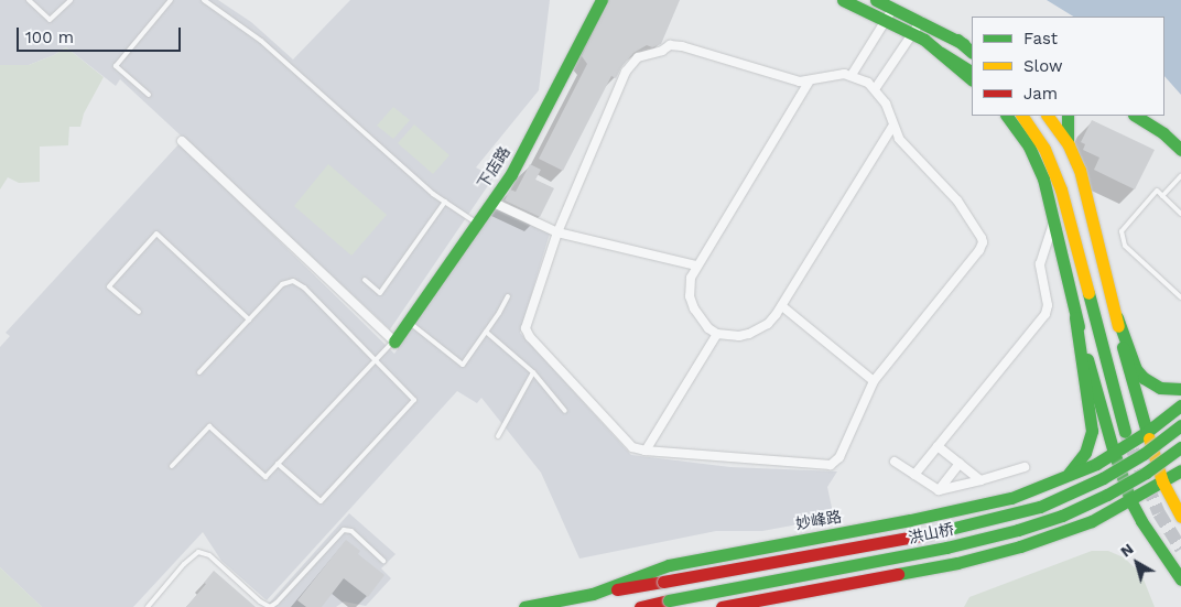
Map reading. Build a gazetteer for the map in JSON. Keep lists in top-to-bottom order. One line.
{"streets":{"main road":["下店路","妙峰路","洪山桥"]},"legend":["Fast","Slow","Jam"],"scale_bar":"100 m","north":"top left"}
